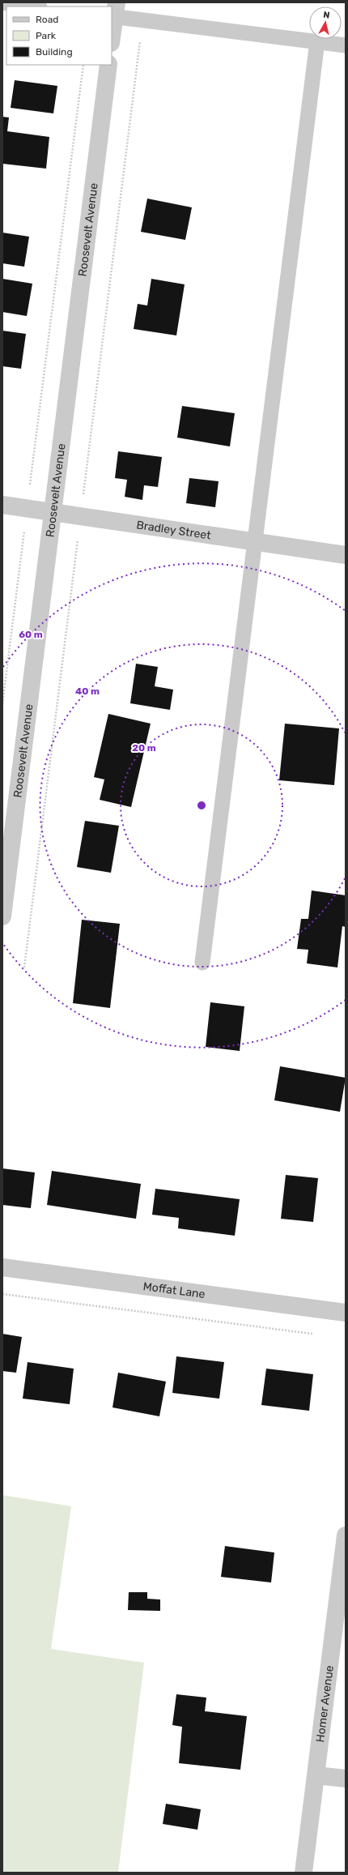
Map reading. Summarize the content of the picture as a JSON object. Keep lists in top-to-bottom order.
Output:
{
  "streets": {
    "street": [
      "Roosevelt Avenue",
      "Bradley Street",
      "Moffat Lane",
      "Homer Avenue"
    ]
  },
  "crossings": [
    ["Roosevelt Avenue", "Bradley Street"]
  ],
  "legend": ["Road", "Park", "Building"],
  "north": "top",
  "rings": ["60 m", "40 m", "20 m"]
}
